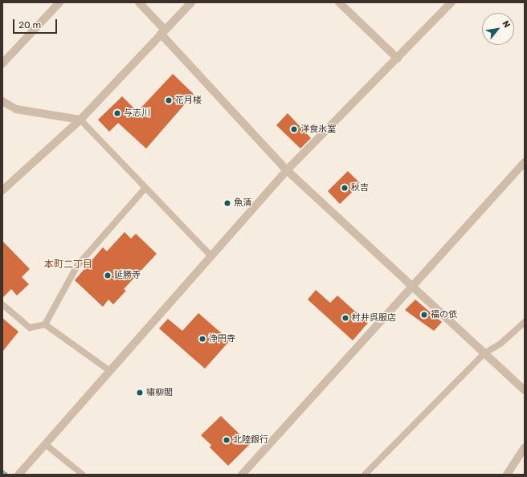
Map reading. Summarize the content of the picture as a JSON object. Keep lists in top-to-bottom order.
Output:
{
  "districts": ["本町二丁目"],
  "places": [
    "花月楼",
    "与志川",
    "洋食氷室",
    "秋吉",
    "魚清",
    "延勝寺",
    "福の依",
    "村井呉服店",
    "浄円寺",
    "嘯柳閣",
    "北陸銀行"
  ],
  "scale_bar": "20 m",
  "north": "top right"
}
